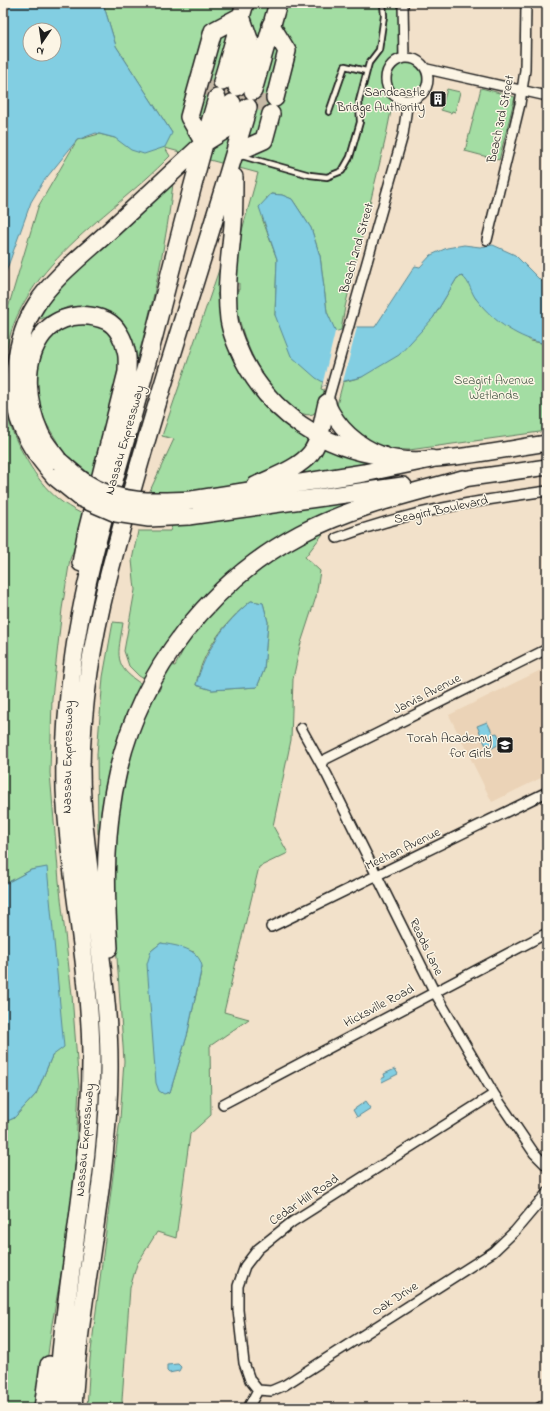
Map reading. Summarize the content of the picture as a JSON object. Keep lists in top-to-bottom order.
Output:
{
  "streets": {
    "highway": ["Nassau Expressway"],
    "main road": ["Seagirt Boulevard"],
    "street": [
      "Beach 3rd Street",
      "Beach 2nd Street",
      "Jarvis Avenue",
      "Meehan Avenue",
      "Reads Lane",
      "Hicksville Road",
      "Cedar Hill Road",
      "Oak Drive"
    ]
  },
  "crossings": [
    ["Jarvis Avenue", "Reads Lane"],
    ["Meehan Avenue", "Reads Lane"],
    ["Reads Lane", "Hicksville Road"],
    ["Reads Lane", "Cedar Hill Road"],
    ["Cedar Hill Road", "Oak Drive"]
  ],
  "parks": ["Seagirt Avenue Wetlands"],
  "places": {
    "building": ["Sandcastle Bridge Authority"],
    "school or university": ["Torah Academy for Girls"]
  },
  "north": "bottom"
}
